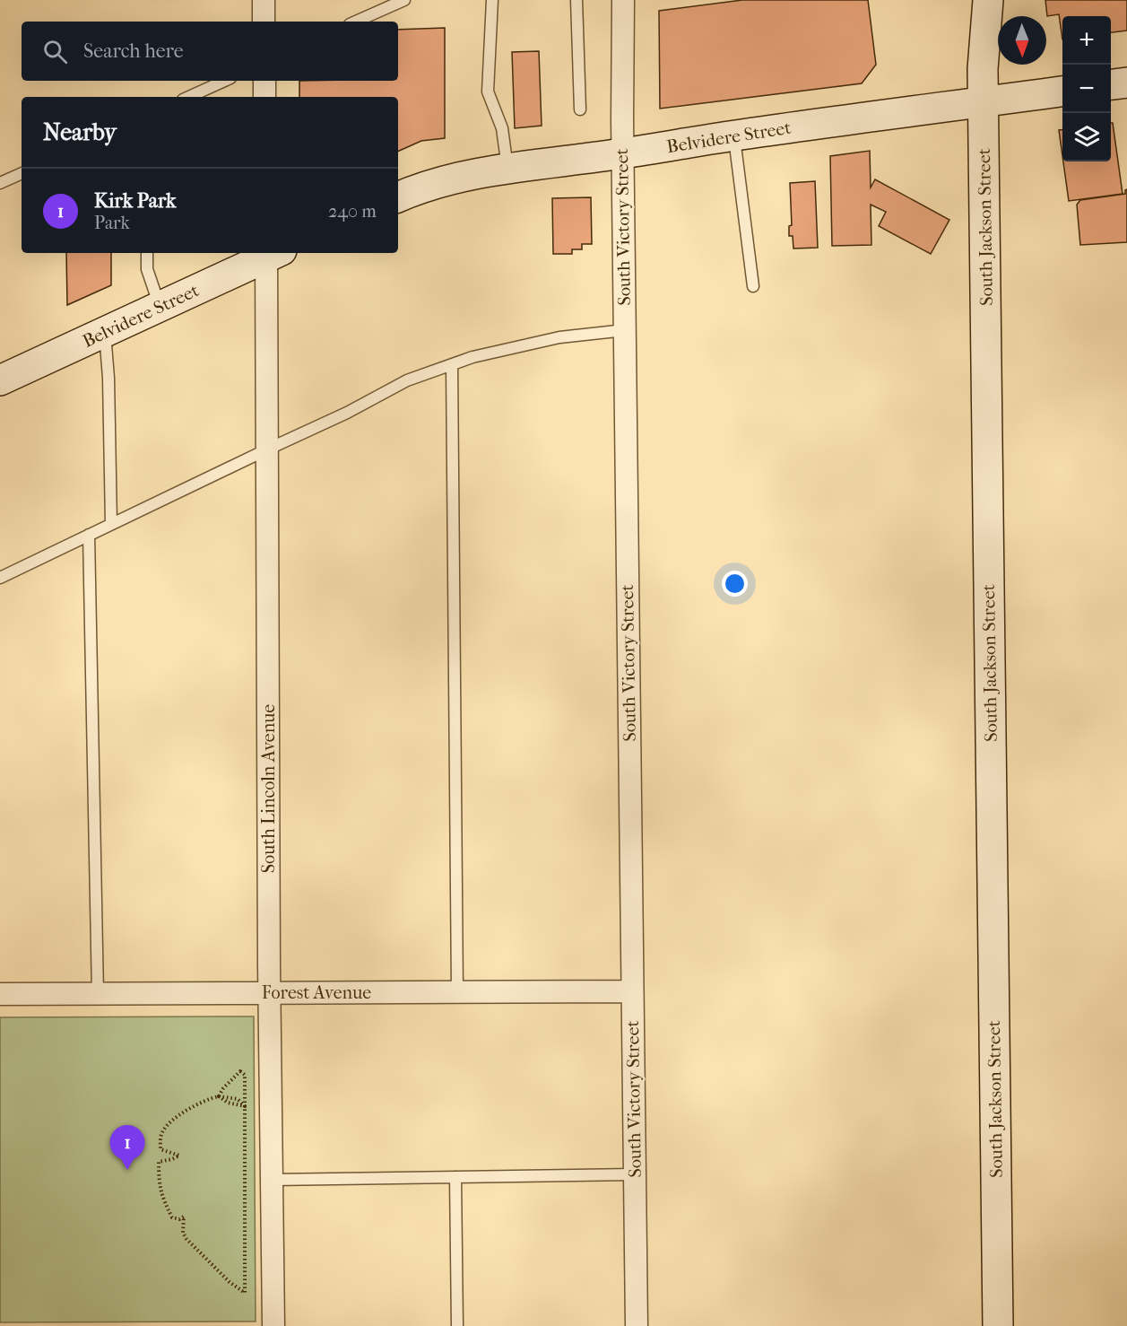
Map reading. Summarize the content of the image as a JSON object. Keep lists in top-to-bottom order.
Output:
{
  "streets": {
    "street": [
      "Belvidere Street",
      "South Victory Street",
      "South Jackson Street",
      "South Lincoln Avenue",
      "Forest Avenue"
    ]
  },
  "crossings": [
    ["Belvidere Street", "South Victory Street"],
    ["Belvidere Street", "South Jackson Street"],
    ["Belvidere Street", "South Lincoln Avenue"],
    ["South Victory Street", "Forest Avenue"],
    ["South Lincoln Avenue", "Forest Avenue"]
  ],
  "north": "bottom",
  "page": {
    "map_buttons": ["+", "−"],
    "search": "Search here",
    "heading": "Nearby",
    "list": [
      {
        "mark": "1",
        "name": "Kirk Park",
        "note": "Park",
        "value": "240 m"
      }
    ],
    "pins": "1"
  }
}
